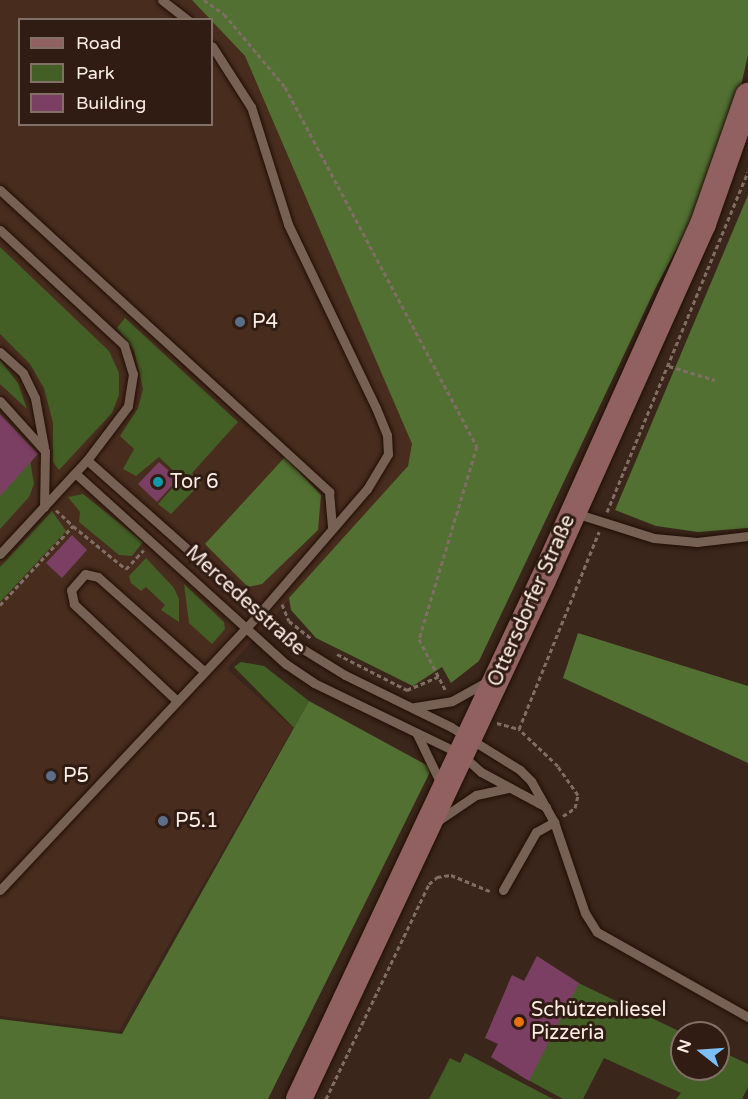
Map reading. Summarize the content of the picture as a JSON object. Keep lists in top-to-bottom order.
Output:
{
  "streets": {
    "street": ["Ottersdorfer Straße"],
    "lane": ["Mercedesstraße"]
  },
  "crossings": [
    ["Mercedesstraße", "Ottersdorfer Straße"]
  ],
  "places": [
    "P4",
    "Tor 6",
    "P5",
    "P5.1",
    "Schützenliesel Pizzeria"
  ],
  "legend": ["Road", "Park", "Building"],
  "north": "left"
}
